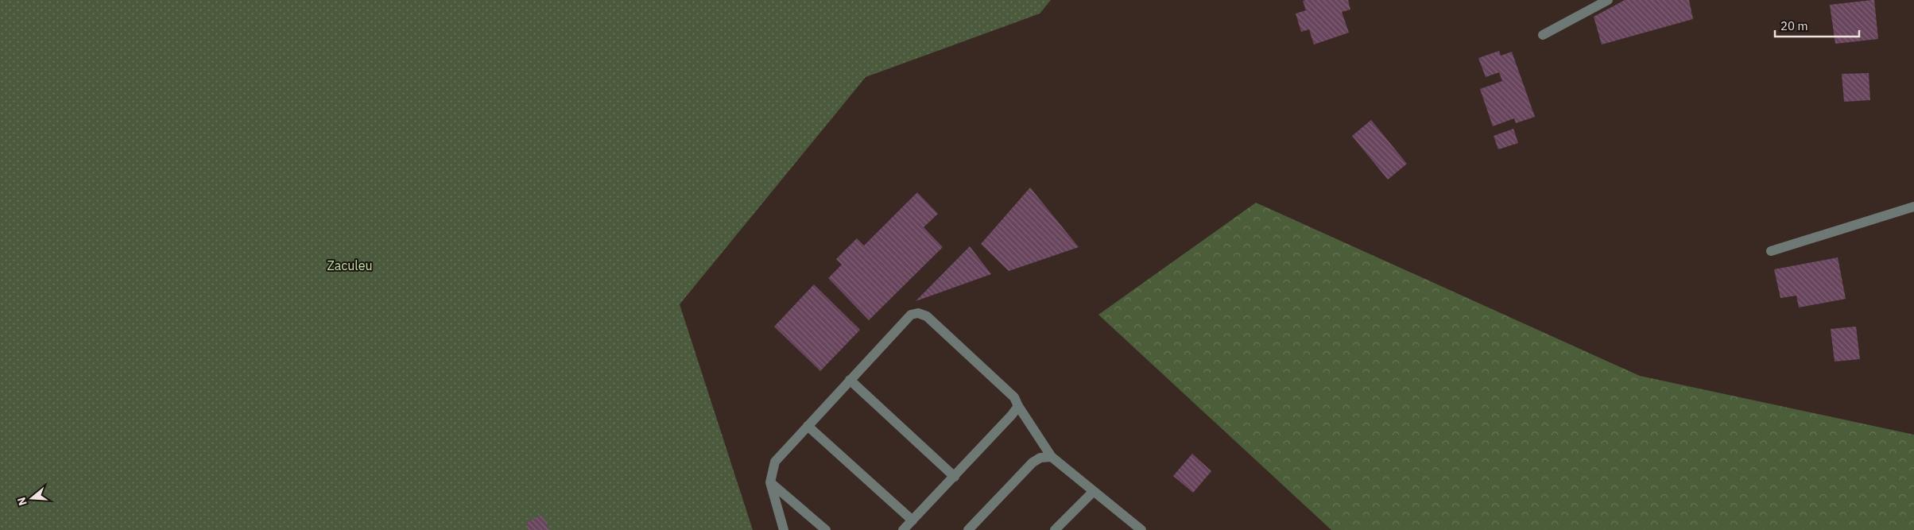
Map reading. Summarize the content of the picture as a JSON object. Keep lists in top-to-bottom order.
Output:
{
  "parks": ["Zaculeu"],
  "scale_bar": "20 m",
  "north": "left"
}
